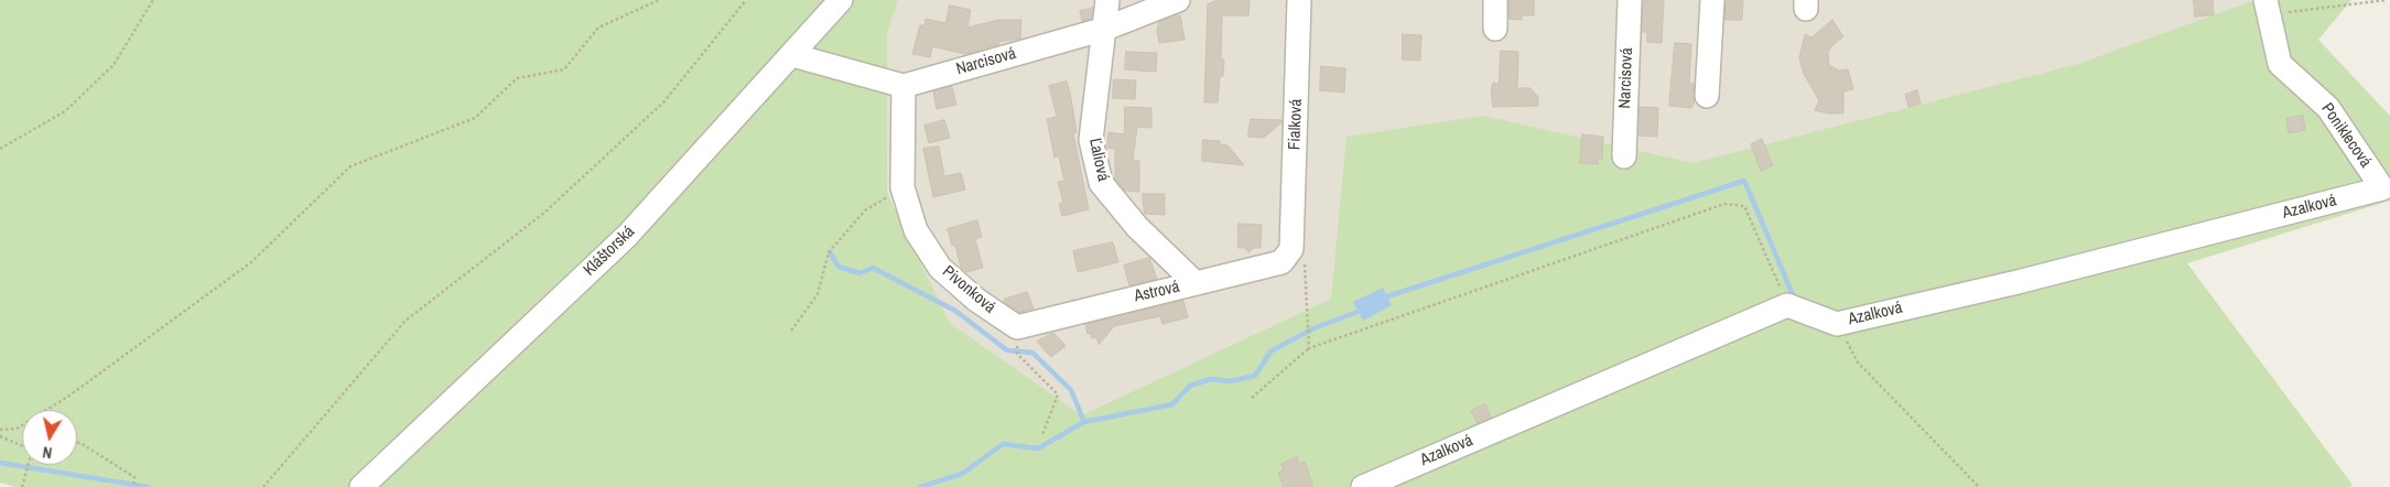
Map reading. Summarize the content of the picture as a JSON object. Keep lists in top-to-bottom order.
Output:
{
  "streets": {
    "street": [
      "Narcisová",
      "Fialková",
      "Poniklecová",
      "Ľaliová",
      "Azalková",
      "Kláštorská",
      "Pivonková",
      "Astrová"
    ]
  },
  "crossings": [
    ["Narcisová", "Ľaliová"],
    ["Narcisová", "Pivonková"],
    ["Fialková", "Astrová"],
    ["Poniklecová", "Azalková"],
    ["Ľaliová", "Astrová"],
    ["Pivonková", "Astrová"]
  ],
  "north": "bottom"
}
